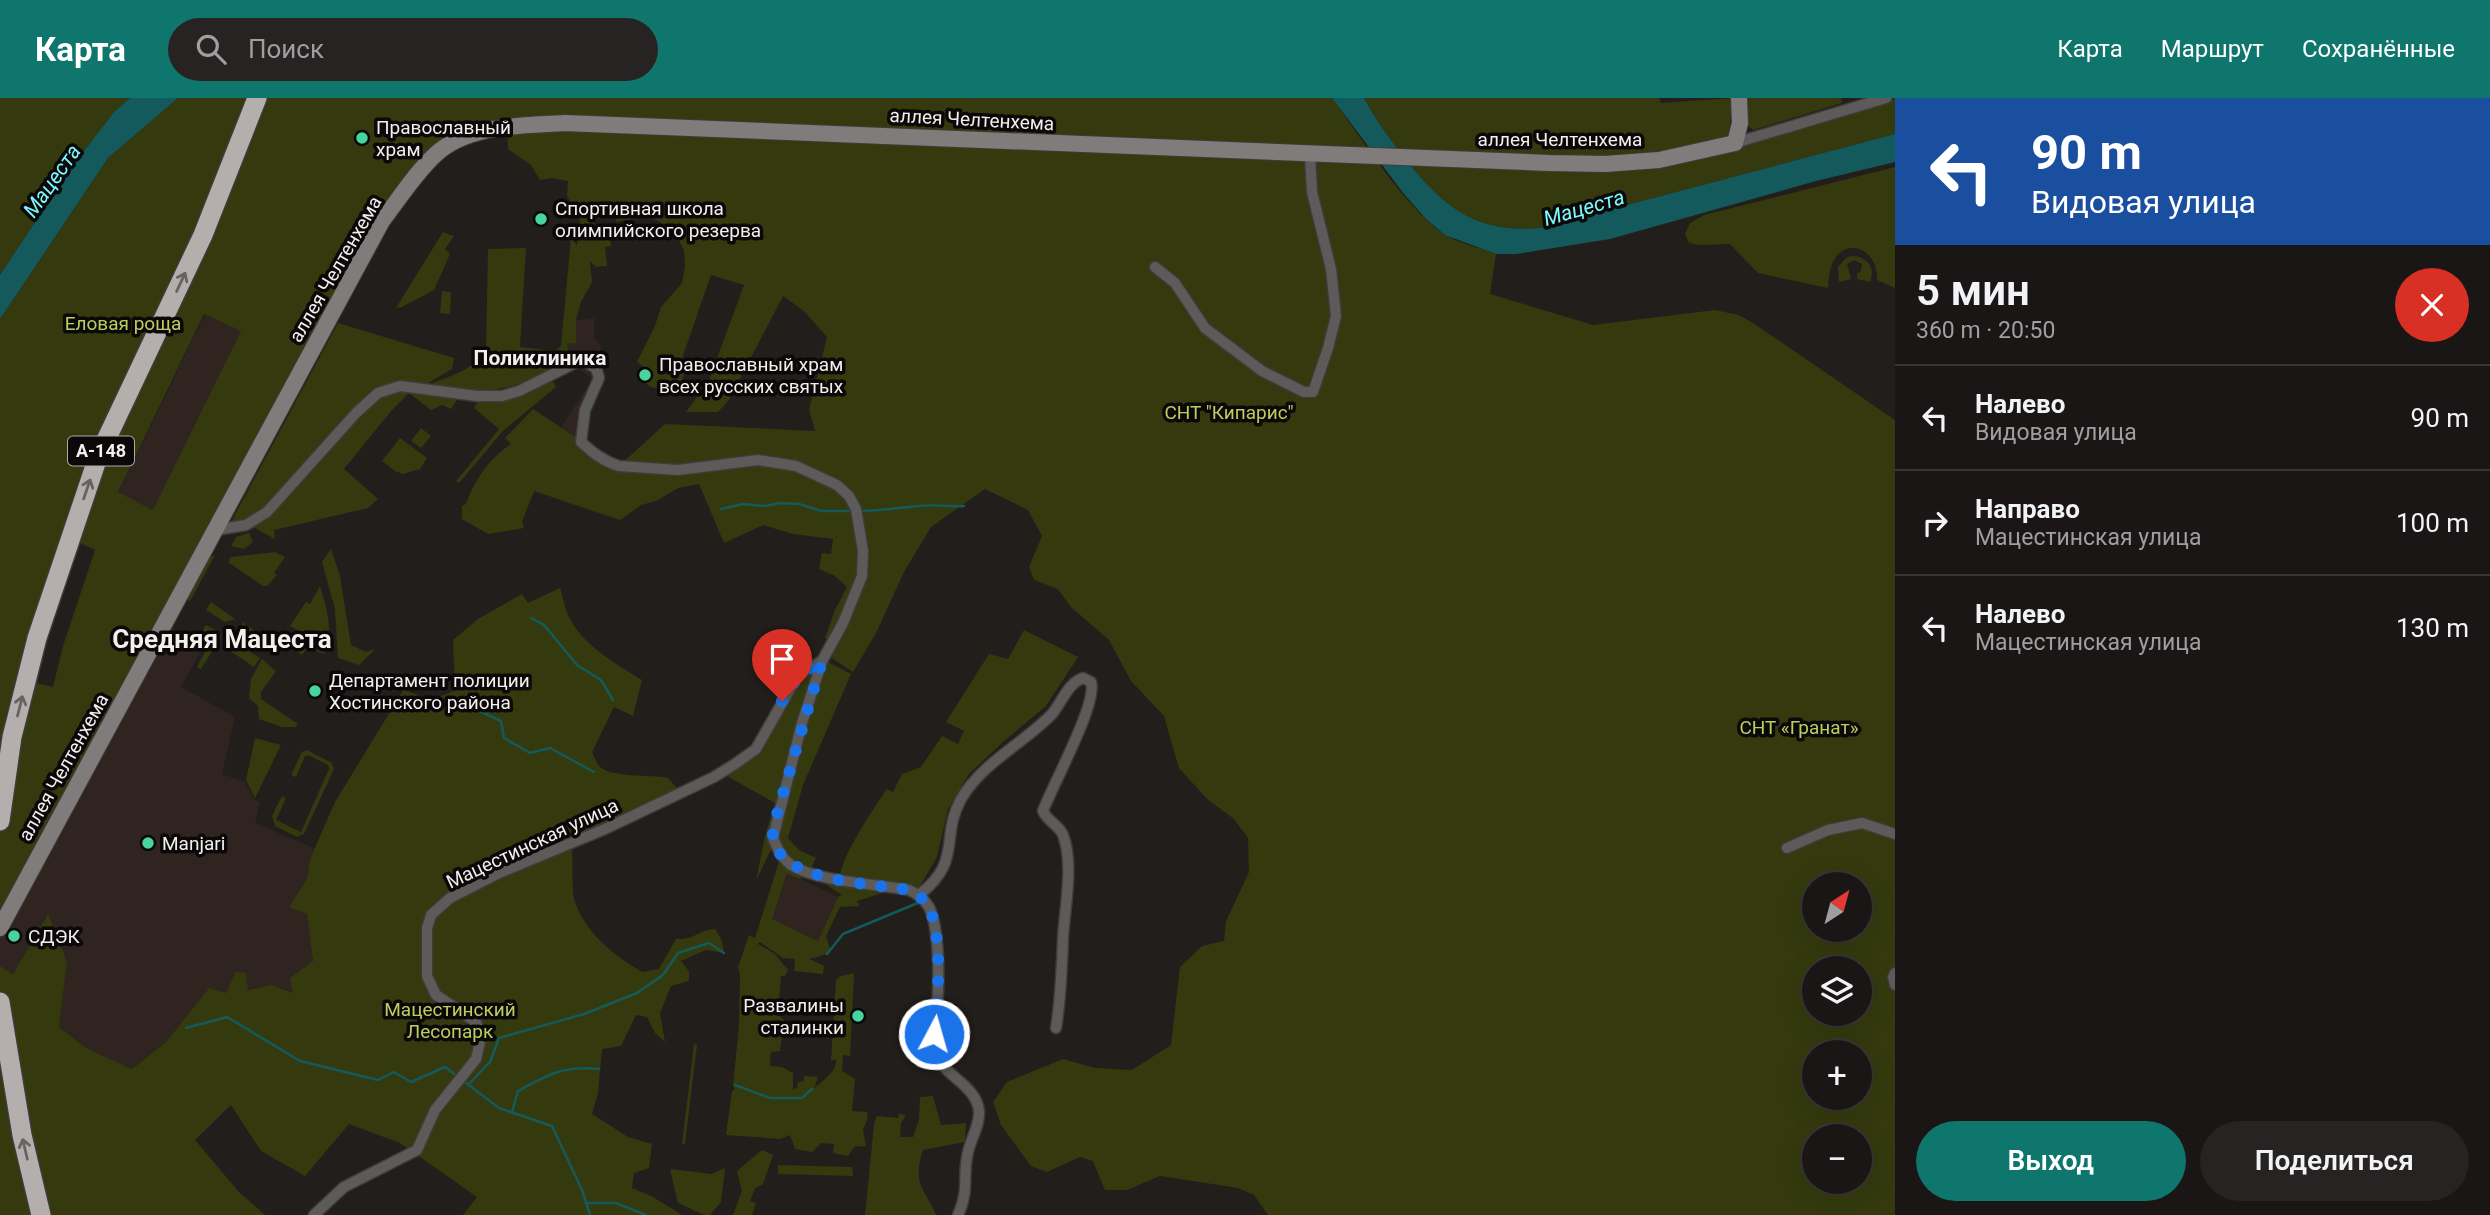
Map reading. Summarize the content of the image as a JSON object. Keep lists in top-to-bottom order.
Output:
{
  "streets": {
    "highway": ["А-148"],
    "main road": ["аллея Челтенхема"],
    "street": ["Мацестинская улица"]
  },
  "crossings": [
    ["аллея Челтенхема", "Мацестинская улица"]
  ],
  "districts": ["Поликлиника", "Средняя Мацеста"],
  "water": ["Мацеста"],
  "parks": [
    "Еловая роща",
    "СНТ \"Кипарис\"",
    "СНТ «Гранат»",
    "Мацестинский Лесопарк"
  ],
  "places": [
    "Православный храм",
    "Спортивная школа олимпийского резерва",
    "Православный храм всех русских святых",
    "Департамент полиции Хостинского района",
    "Manjari",
    "СДЭК",
    "Развалины сталинки"
  ],
  "north": "top right",
  "page": {
    "header": "Карта",
    "search": "Поиск",
    "nav": ["Карта", "Маршрут", "Сохранённые"],
    "turn": ["90 m", "Видовая улица"],
    "heading": ["5 мин", "360 m · 20:50"],
    "list": [
      {
        "name": "Налево",
        "note": "Видовая улица",
        "value": "90 m"
      },
      {
        "name": "Направо",
        "note": "Мацестинская улица",
        "value": "100 m"
      },
      {
        "name": "Налево",
        "note": "Мацестинская улица",
        "value": "130 m"
      }
    ],
    "map_buttons": ["+", "−"],
    "buttons": ["Выход", "Поделиться"]
  }
}
